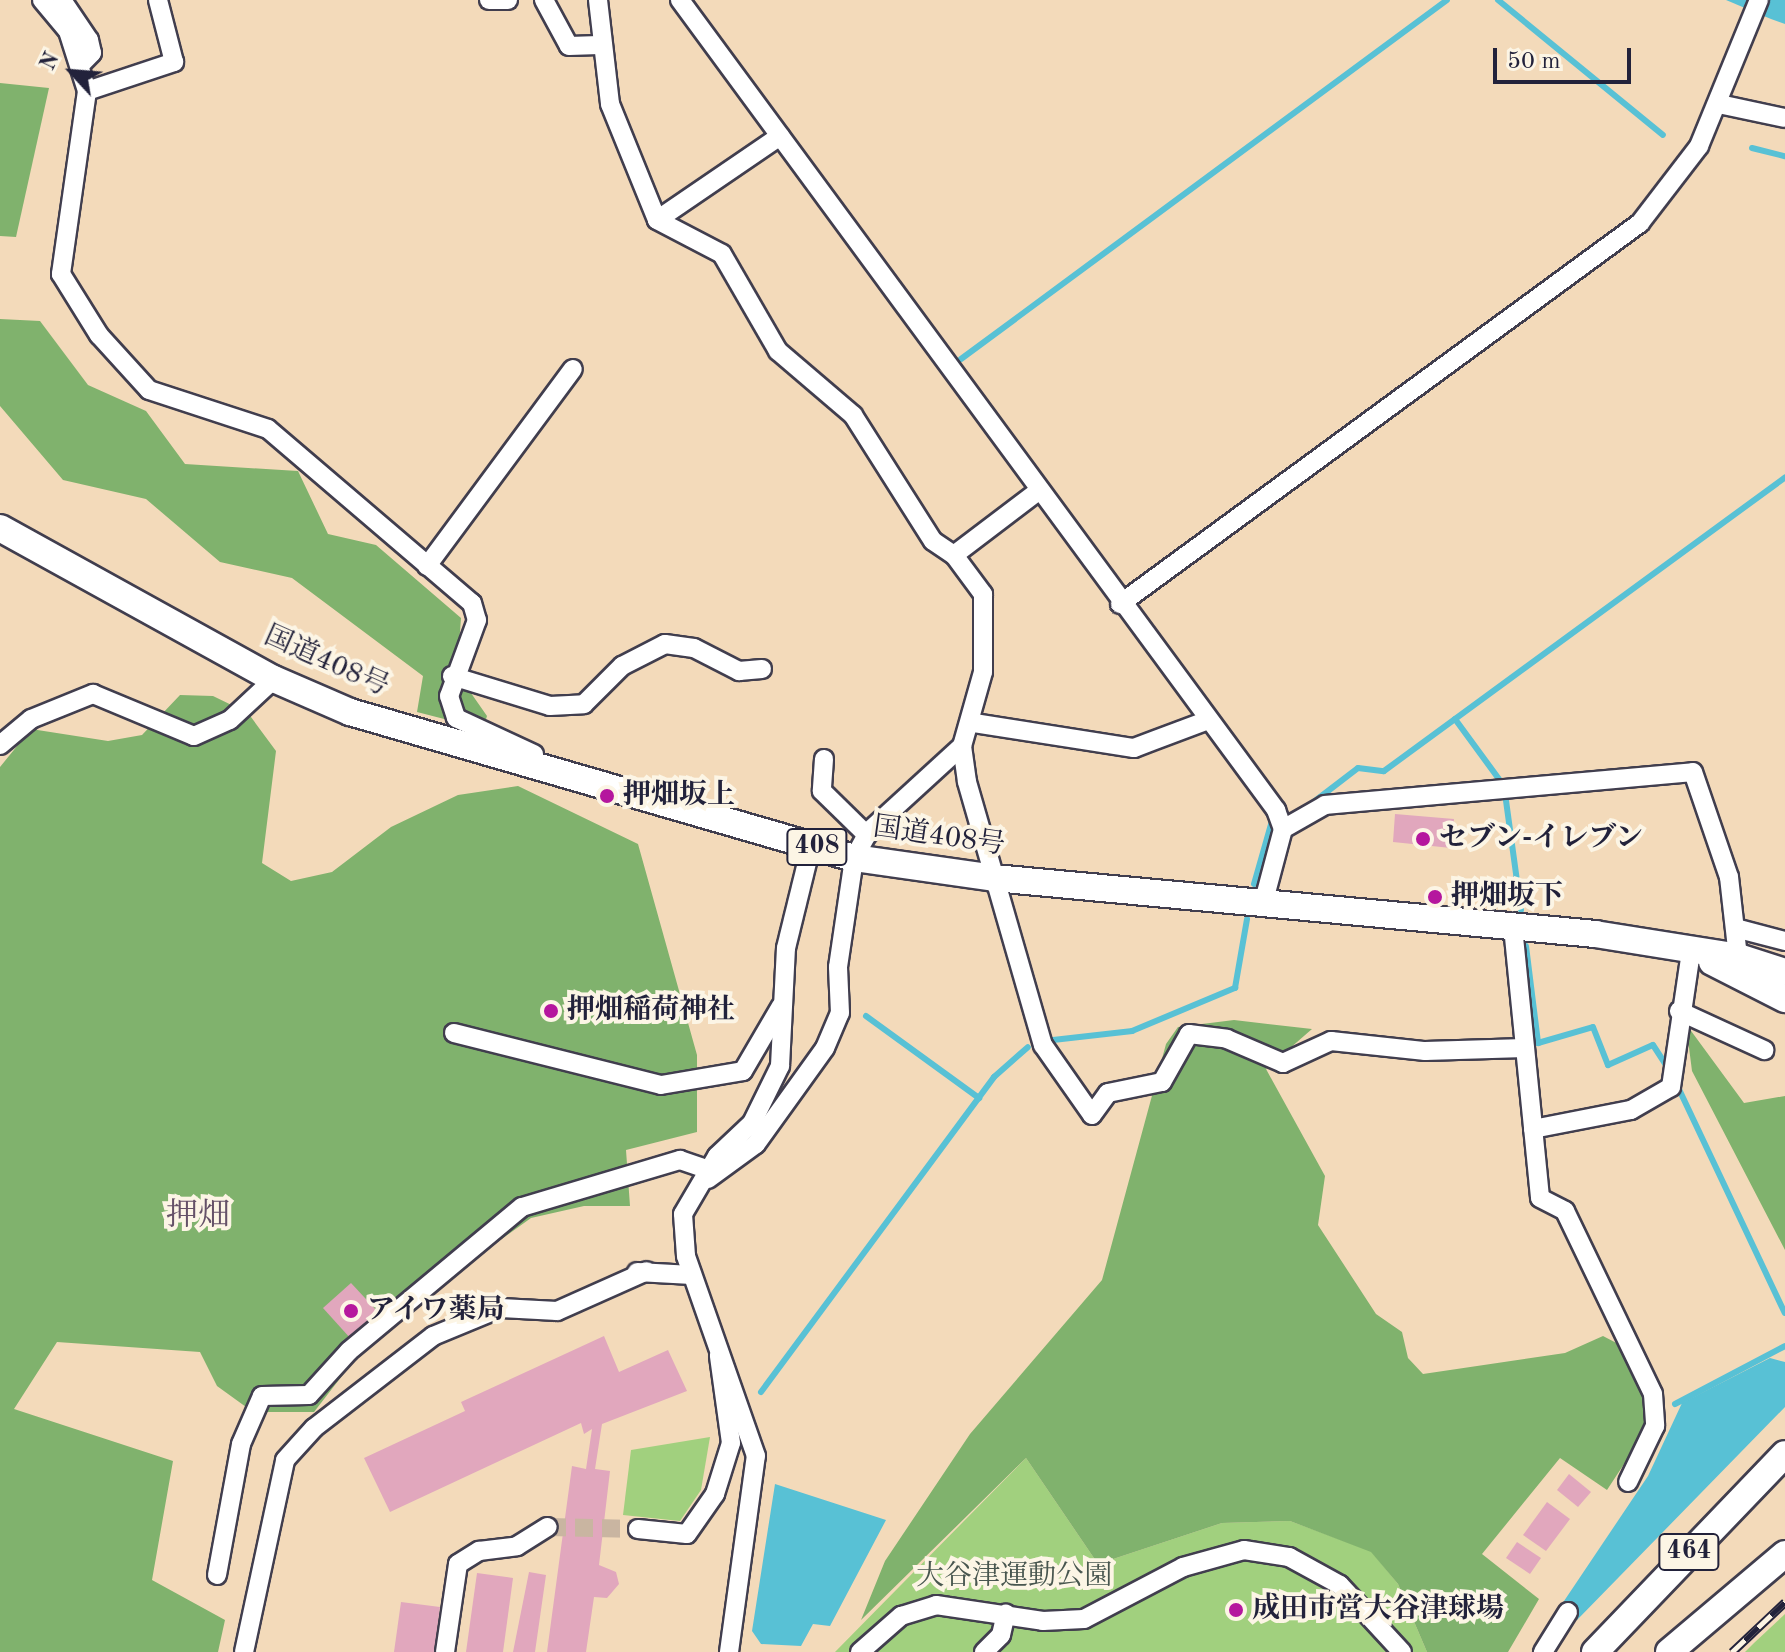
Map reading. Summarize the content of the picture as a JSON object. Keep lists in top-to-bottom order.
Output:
{
  "streets": {
    "highway": ["国道408号", "408", "464"]
  },
  "districts": ["押畑"],
  "parks": ["大谷津運動公園"],
  "places": [
    "押畑坂上",
    "セブン-イレブン",
    "押畑坂下",
    "押畑稲荷神社",
    "アイワ薬局",
    "成田市営大谷津球場"
  ],
  "scale_bar": "50 m",
  "north": "top left"
}
